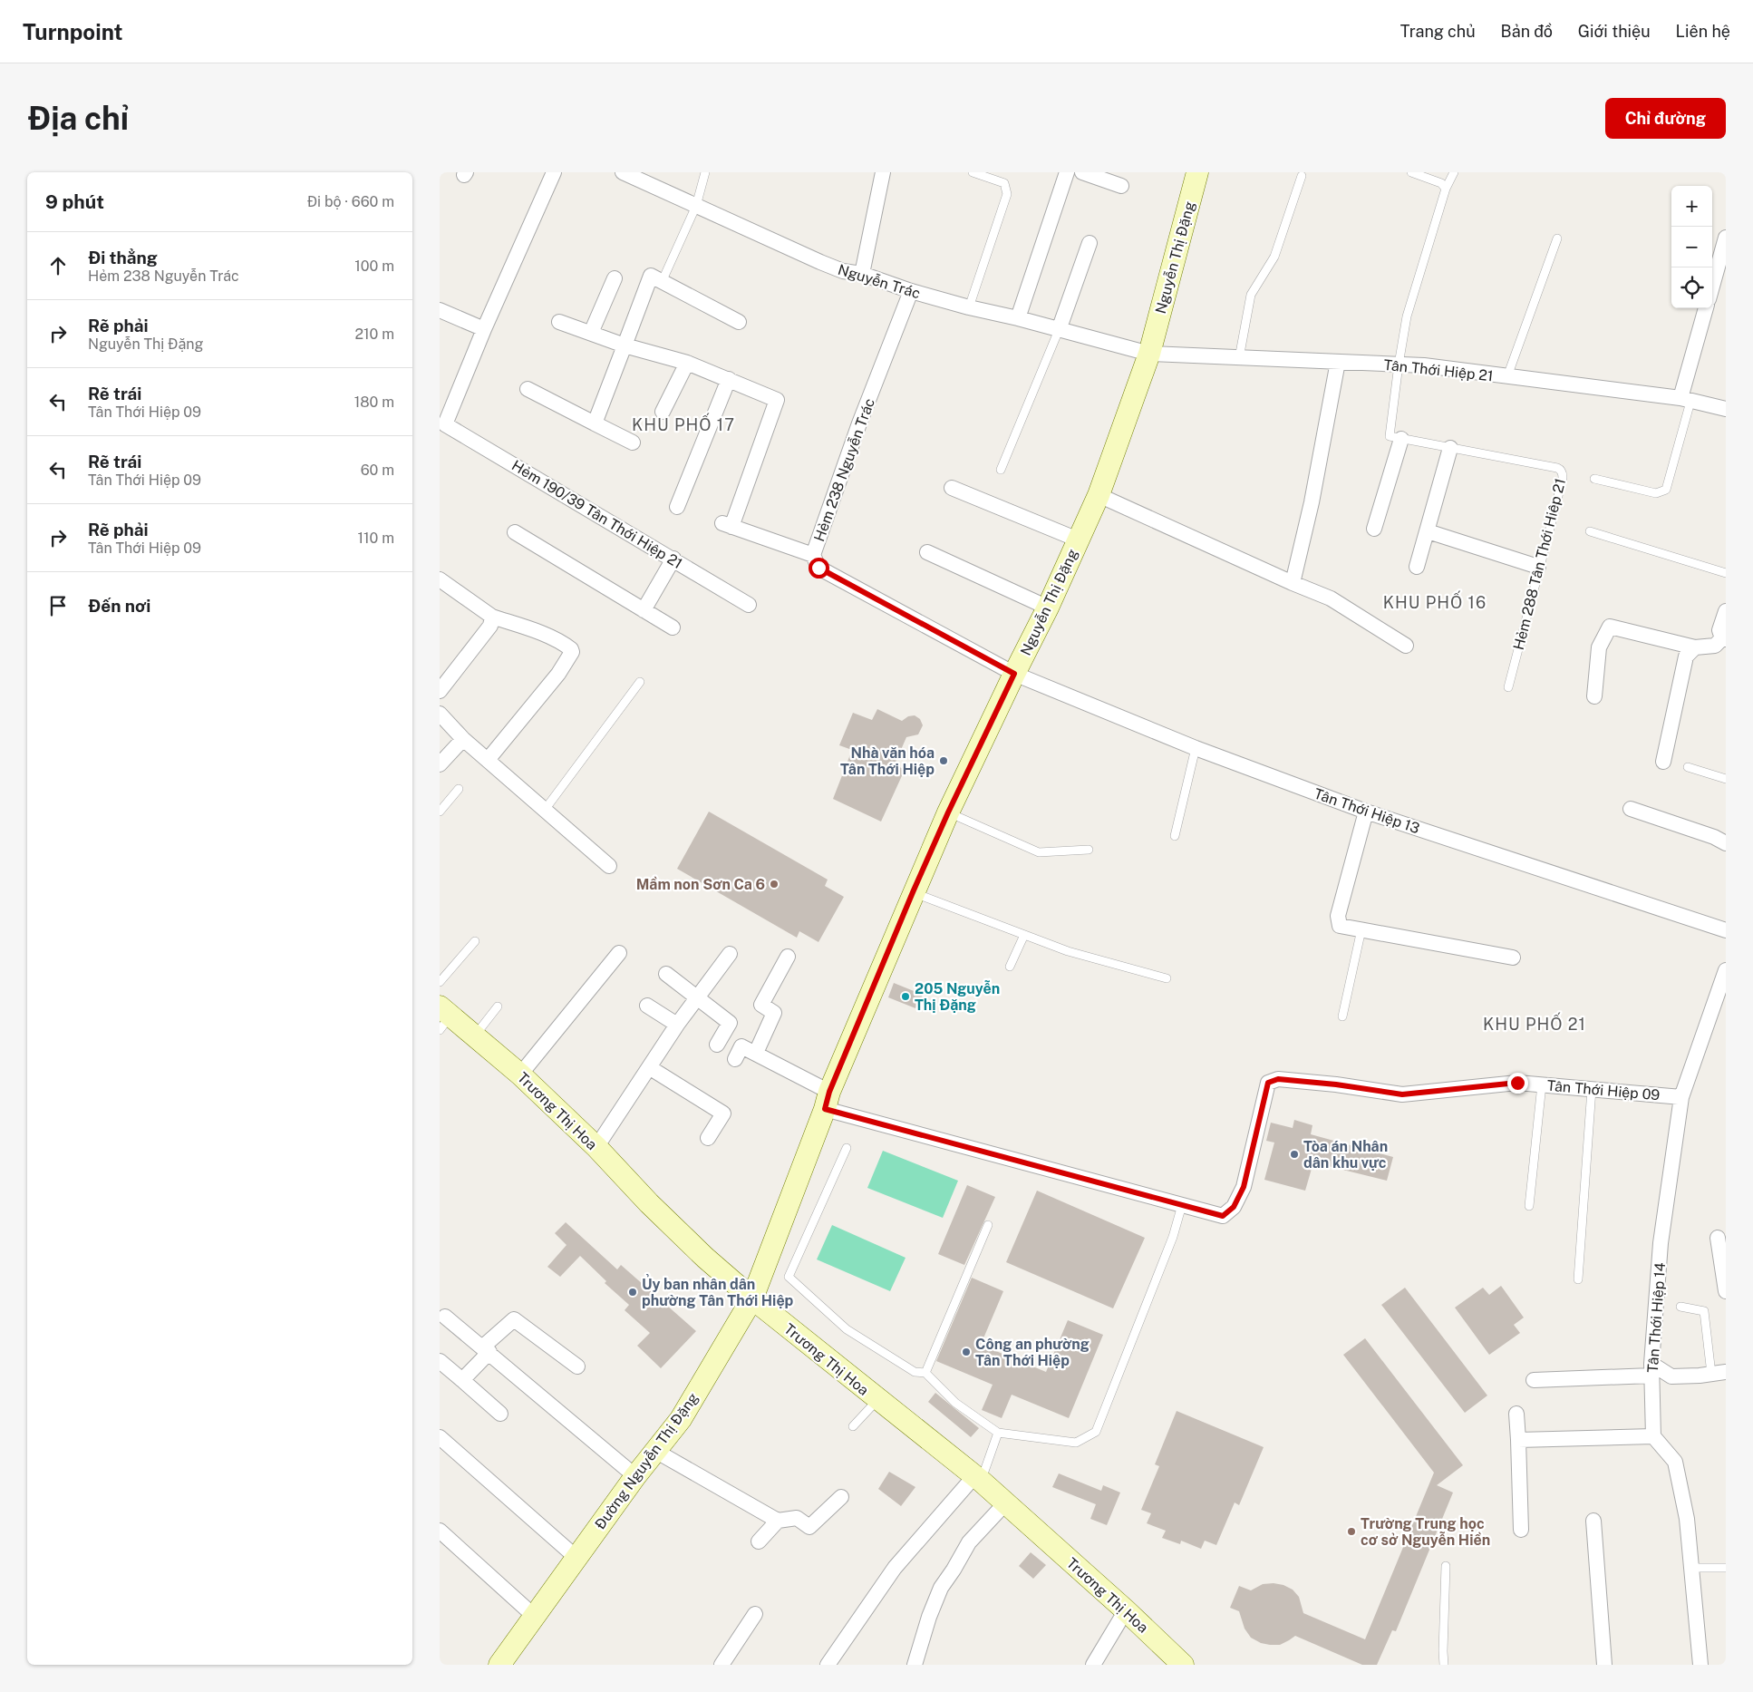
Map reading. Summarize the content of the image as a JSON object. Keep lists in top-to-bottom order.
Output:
{
  "streets": {
    "street": [
      "Nguyễn Thị Đặng",
      "Nguyễn Trác",
      "Tân Thới Hiệp 21",
      "Hẻm 238 Nguyễn Trác",
      "Hẻm 190/39 Tân Thới Hiệp 21",
      "Tân Thới Hiệp 13",
      "Tân Thới Hiệp 09",
      "Trương Thị Hoa",
      "Tân Thới Hiệp 14",
      "Đường Nguyễn Thị Đặng"
    ],
    "lane": ["Hẻm 288 Tân Thới Hiêp 21"]
  },
  "crossings": [
    ["Nguyễn Thị Đặng", "Nguyễn Trác"],
    ["Nguyễn Thị Đặng", "Tân Thới Hiệp 21"],
    ["Nguyễn Thị Đặng", "Hẻm 238 Nguyễn Trác"],
    ["Nguyễn Thị Đặng", "Tân Thới Hiệp 13"],
    ["Nguyễn Thị Đặng", "Tân Thới Hiệp 09"],
    ["Nguyễn Thị Đặng", "Đường Nguyễn Thị Đặng"],
    ["Nguyễn Trác", "Tân Thới Hiệp 21"],
    ["Nguyễn Trác", "Hẻm 238 Nguyễn Trác"],
    ["Hẻm 238 Nguyễn Trác", "Tân Thới Hiệp 13"],
    ["Tân Thới Hiệp 09", "Tân Thới Hiệp 14"],
    ["Tân Thới Hiệp 09", "Đường Nguyễn Thị Đặng"],
    ["Trương Thị Hoa", "Đường Nguyễn Thị Đặng"]
  ],
  "districts": ["KHU PHỐ 17", "KHU PHỐ 16", "KHU PHỐ 21"],
  "places": [
    "Nhà văn hóa Tân Thới Hiệp",
    "Mầm non Sơn Ca 6",
    "205 Nguyễn Thị Đặng",
    "Tòa án Nhân dân khu vực",
    "Ủy ban nhân dân phường Tân Thới Hiệp",
    "Công an phường Tân Thới Hiệp",
    "Trường Trung học cơ sở Nguyễn Hiền"
  ],
  "page": {
    "header": "Turnpoint",
    "nav": [
      "Trang chủ",
      "Bản đồ",
      "Giới thiệu",
      "Liên hệ"
    ],
    "buttons": "Chỉ đường",
    "title": "Địa chỉ",
    "heading": ["9 phút", "Đi bộ · 660 m"],
    "map_buttons": ["+", "−"],
    "list": [
      ["Đi thẳng", "Hẻm 238 Nguyễn Trác", "100 m"],
      ["Rẽ phải", "Nguyễn Thị Đặng", "210 m"],
      ["Rẽ trái", "Tân Thới Hiệp 09", "180 m"],
      ["Rẽ trái", "Tân Thới Hiệp 09", "60 m"],
      ["Rẽ phải", "Tân Thới Hiệp 09", "110 m"],
      "Đến nơi"
    ]
  }
}
